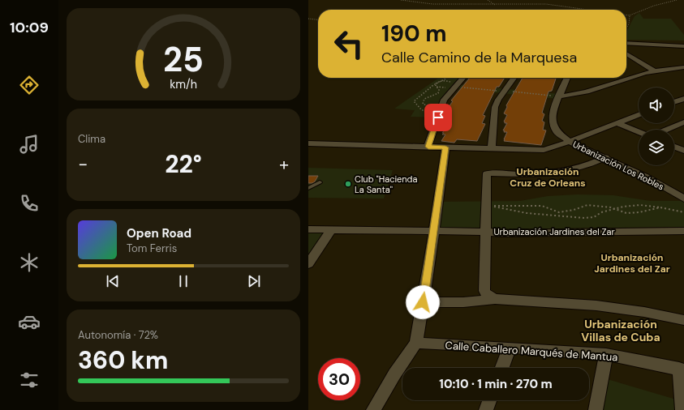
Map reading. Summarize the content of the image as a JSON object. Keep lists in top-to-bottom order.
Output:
{
  "streets": {
    "street": ["Urbanización Los Robles", "Urbanización Jardines del Zar", "Calle Caballero Marqués de Mantua"]
  },
  "districts": ["Urbanización Cruz de Orleans", "Urbanización Jardines del Zar", "Urbanización Villas de Cuba"],
  "places": ["Club \"Hacienda La Santa\""],
  "page": {
    "tabs": "10:09",
    "turn": ["190 m", "Calle Camino de la Marquesa"],
    "tile": [
      "Clima",
      ["Autonomía · 72%", "360 km"]
    ],
    "heat": ["−", "22°", "+"],
    "song": ["Open Road", "Tom Ferris"],
    "limit": "30",
    "trip": "10:10 · 1 min · 270 m",
    "gauge": ["25", "km/h"]
  }
}
